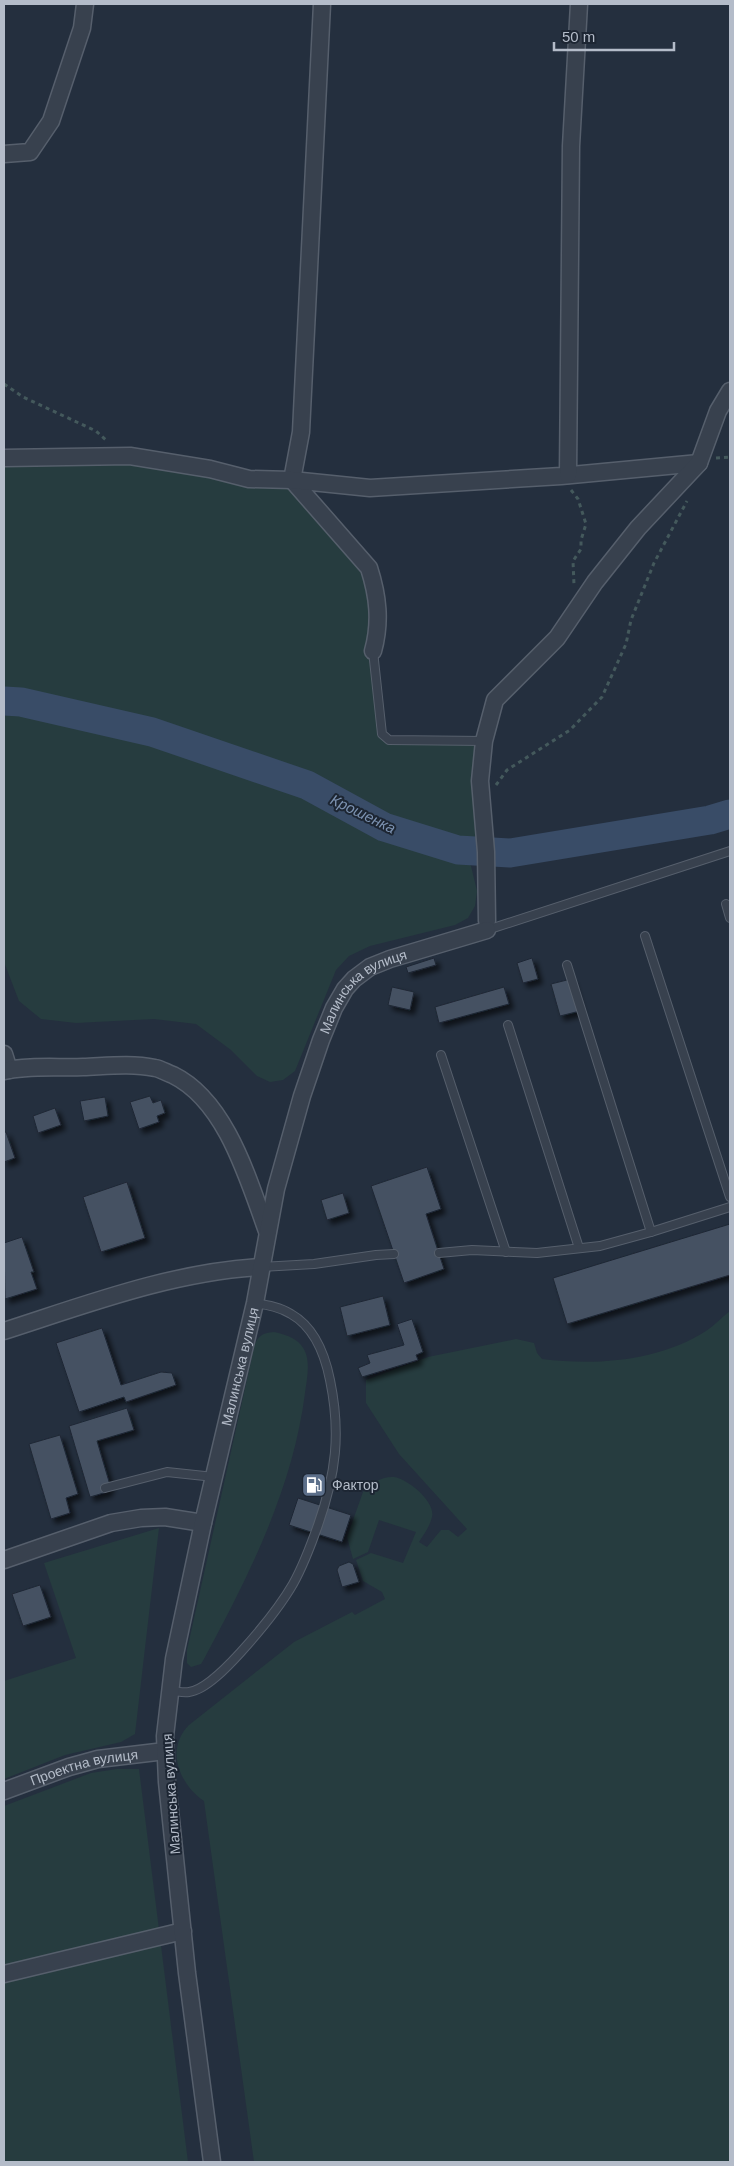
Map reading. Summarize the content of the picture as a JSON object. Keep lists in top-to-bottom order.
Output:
{
  "streets": {
    "street": ["Малинська вулиця", "Проектна вулиця"]
  },
  "crossings": [
    ["Малинська вулиця", "Проектна вулиця"]
  ],
  "water": ["Крошенка"],
  "places": {
    "fuel station": ["Фактор"]
  },
  "scale_bar": "50 m"
}
